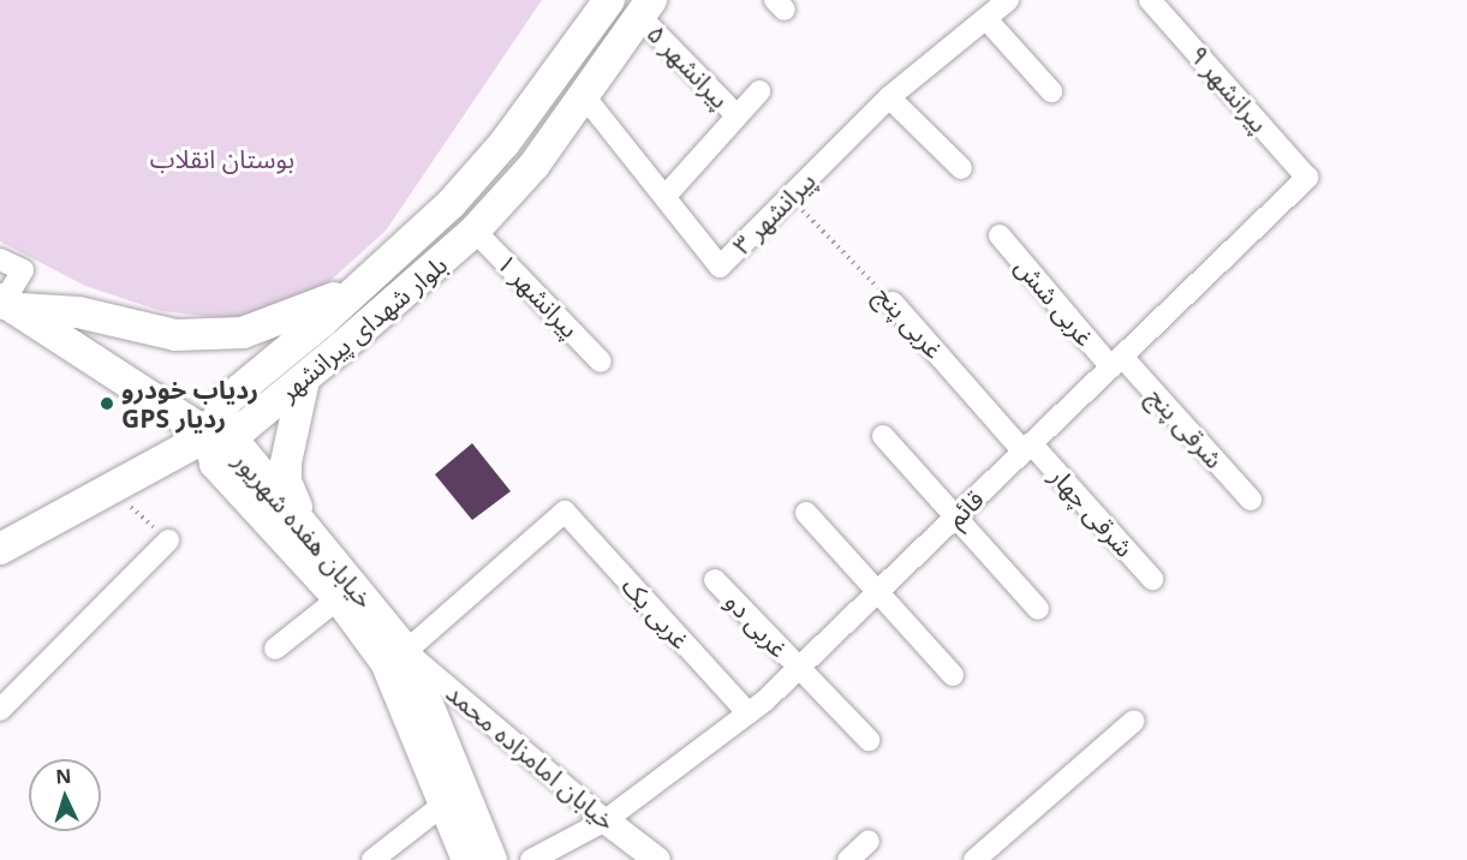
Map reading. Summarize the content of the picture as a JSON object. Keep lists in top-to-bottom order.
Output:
{
  "streets": {
    "main road": ["بلوار شهدای پیرانشهر", "خیابان هفده شهریور"],
    "street": [
      "پیرانشهر ۵",
      "پیرانشهر ۹",
      "پیرانشهر ۳",
      "پیرانشهر ۱",
      "غربی شش",
      "غربی پنج",
      "شرقی پنج",
      "قائم",
      "شرقی چهار",
      "غربی یک",
      "غربی دو",
      "خیابان امامزاده محمد"
    ]
  },
  "crossings": [
    ["پیرانشهر ۵", "بلوار شهدای پیرانشهر"],
    ["پیرانشهر ۹", "قائم"],
    ["پیرانشهر ۳", "غربی پنج"],
    ["پیرانشهر ۳", "بلوار شهدای پیرانشهر"],
    ["پیرانشهر ۱", "بلوار شهدای پیرانشهر"],
    ["غربی شش", "شرقی پنج"],
    ["غربی شش", "قائم"],
    ["غربی پنج", "قائم"],
    ["غربی پنج", "شرقی چهار"],
    ["بلوار شهدای پیرانشهر", "خیابان هفده شهریور"],
    ["شرقی پنج", "قائم"],
    ["قائم", "شرقی چهار"],
    ["قائم", "غربی یک"],
    ["قائم", "غربی دو"],
    ["قائم", "خیابان امامزاده محمد"],
    ["خیابان هفده شهریور", "غربی یک"],
    ["خیابان هفده شهریور", "خیابان امامزاده محمد"],
    ["غربی یک", "خیابان امامزاده محمد"]
  ],
  "parks": ["بوستان انقلاب"],
  "places": ["ردیاب خودرو GPS ردیار"],
  "north": "top"
}
